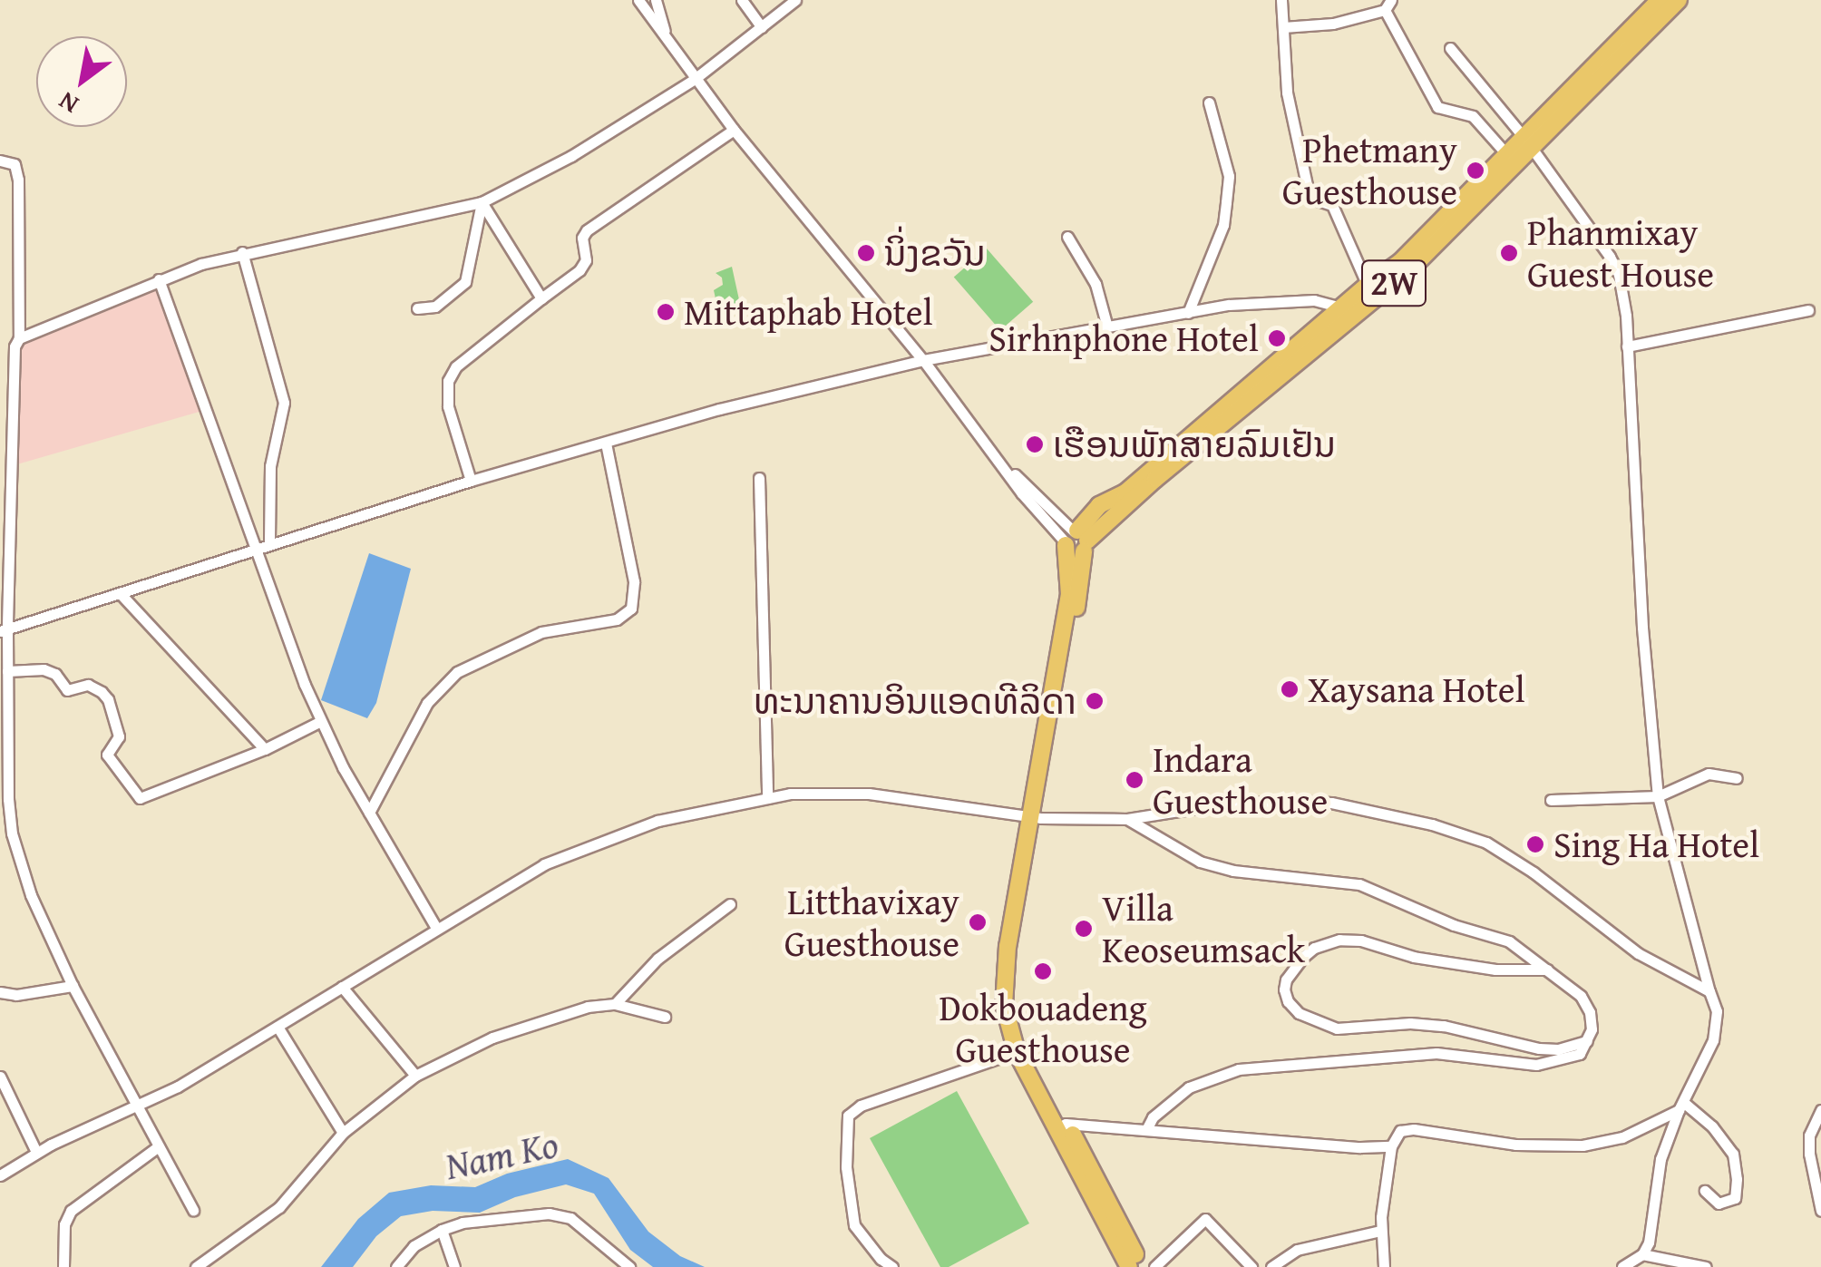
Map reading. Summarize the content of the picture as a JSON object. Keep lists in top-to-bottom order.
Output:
{
  "streets": {
    "highway": ["2W"]
  },
  "water": ["Nam Ko"],
  "places": [
    "Phetmany Guesthouse",
    "ນິ່ງຂວັນ",
    "Phanmixay Guest House",
    "Mittaphab Hotel",
    "Sirhnphone Hotel",
    "ເຮືອນພັກສາຍລົມເຢັນ",
    "Xaysana Hotel",
    "ທະນາຄານອິນແອດທີລິດາ",
    "Indara Guesthouse",
    "Sing Ha Hotel",
    "Litthavixay Guesthouse",
    "Villa Keoseumsack",
    "Dokbouadeng Guesthouse"
  ],
  "north": "bottom left"
}
